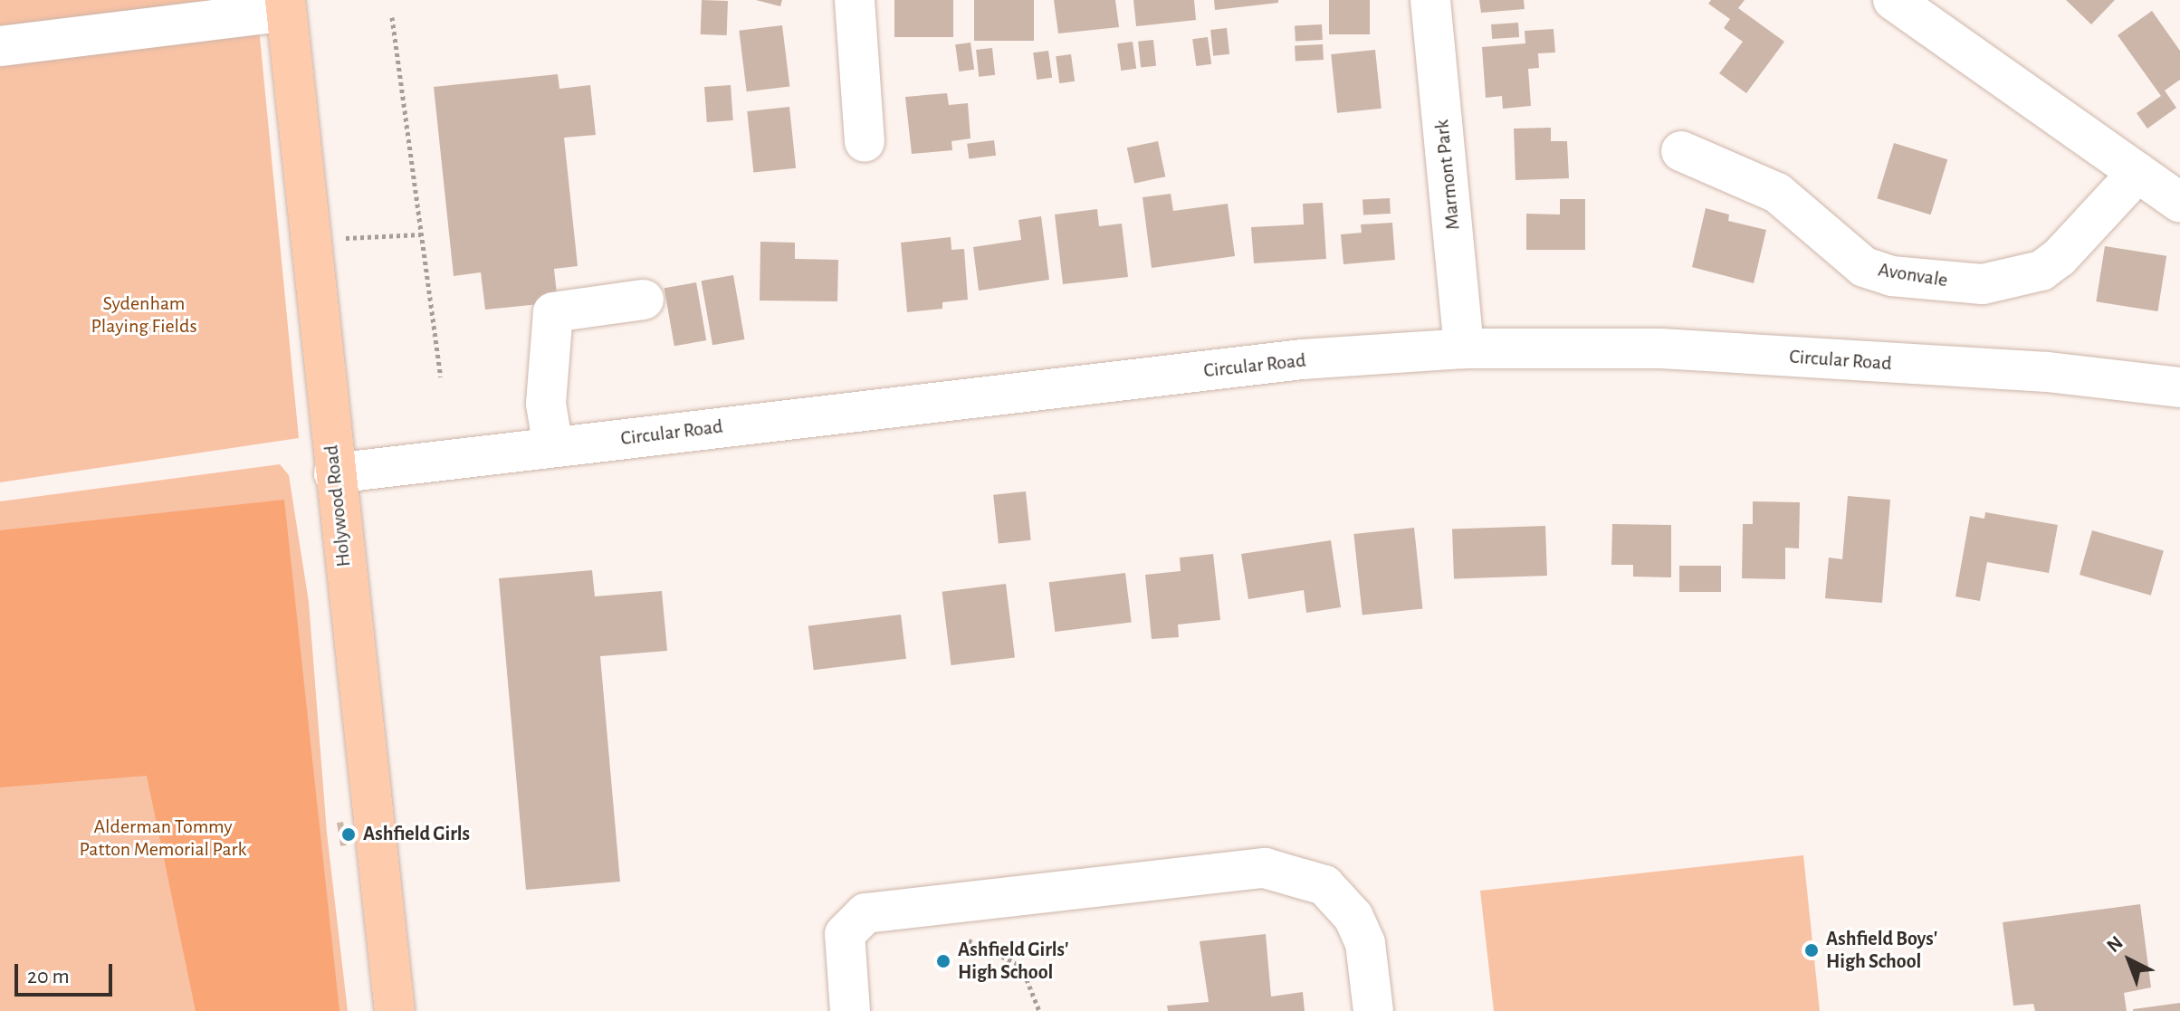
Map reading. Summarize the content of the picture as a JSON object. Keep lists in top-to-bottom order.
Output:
{
  "streets": {
    "main road": ["Holywood Road"],
    "street": ["Marmont Park", "Avonvale", "Circular Road"]
  },
  "crossings": [
    ["Marmont Park", "Circular Road"],
    ["Circular Road", "Holywood Road"]
  ],
  "parks": ["Sydenham Playing Fields", "Alderman Tommy Patton Memorial Park"],
  "places": ["Ashfield Girls", "Ashfield Boys' High School", "Ashfield Girls' High School"],
  "scale_bar": "20 m",
  "north": "top left"
}
